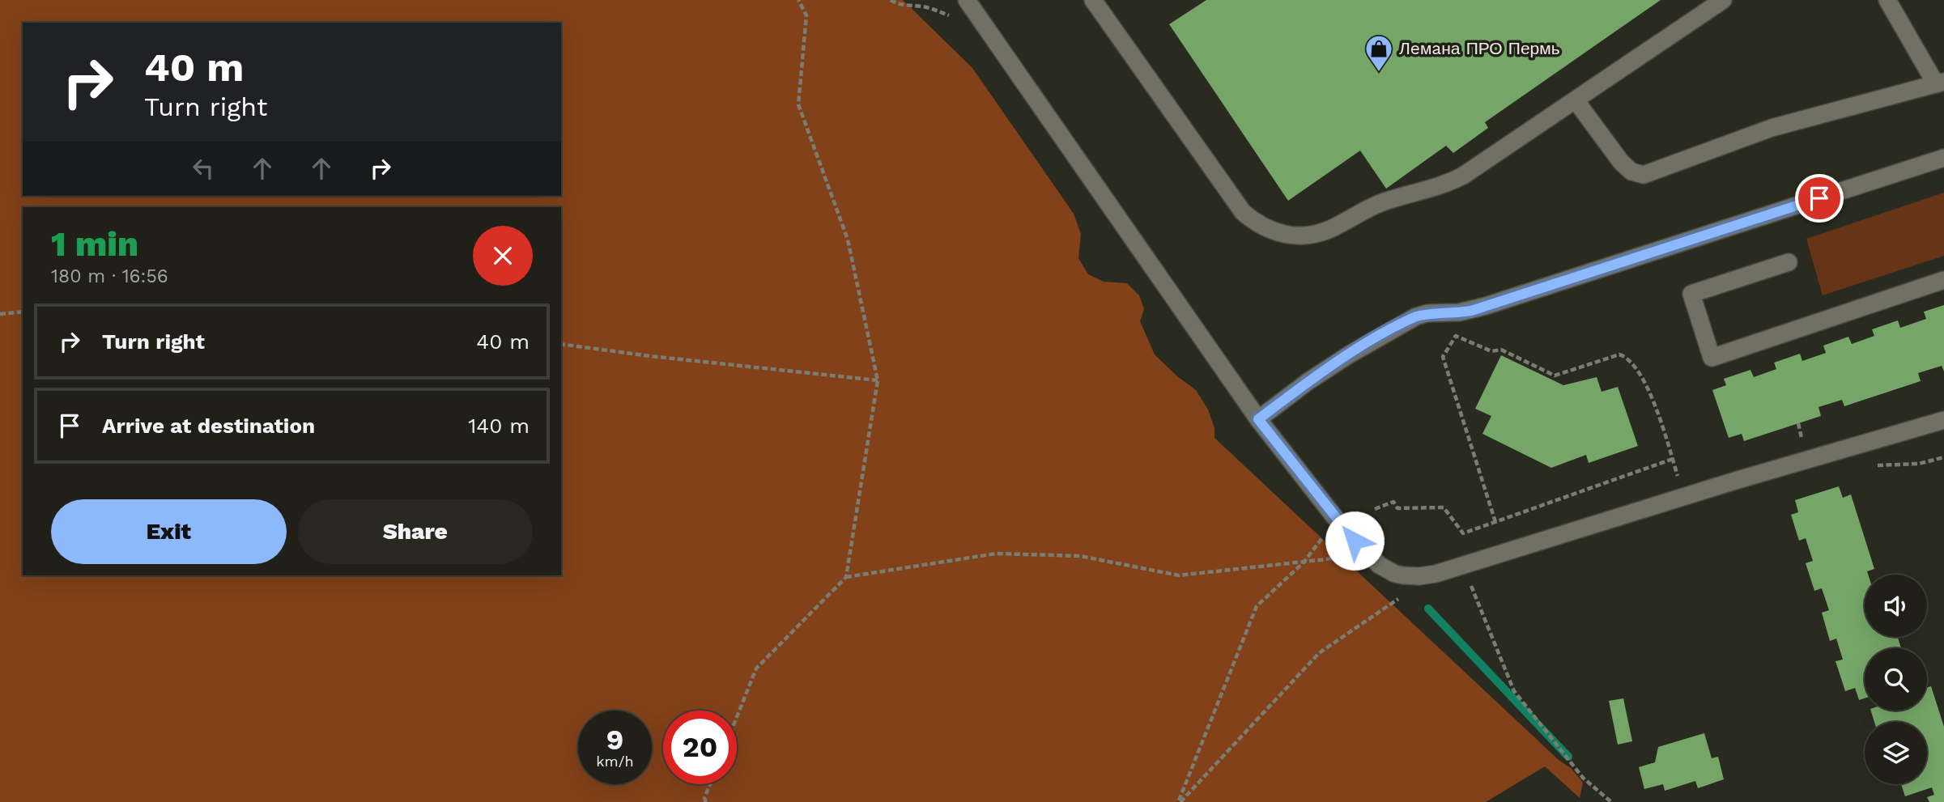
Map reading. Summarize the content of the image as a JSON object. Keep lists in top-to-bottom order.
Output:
{
  "places": {
    "shop": ["Лeмaна ПРО Пермь"]
  },
  "page": {
    "turn": ["40 m", "Turn right"],
    "heading": ["1 min", "180 m · 16:56"],
    "list": [
      {
        "name": "Turn right",
        "value": "40 m"
      },
      {
        "name": "Arrive at destination",
        "value": "140 m"
      }
    ],
    "buttons": ["Exit", "Share"],
    "speed": "9 km/h",
    "limit": "20"
  }
}
